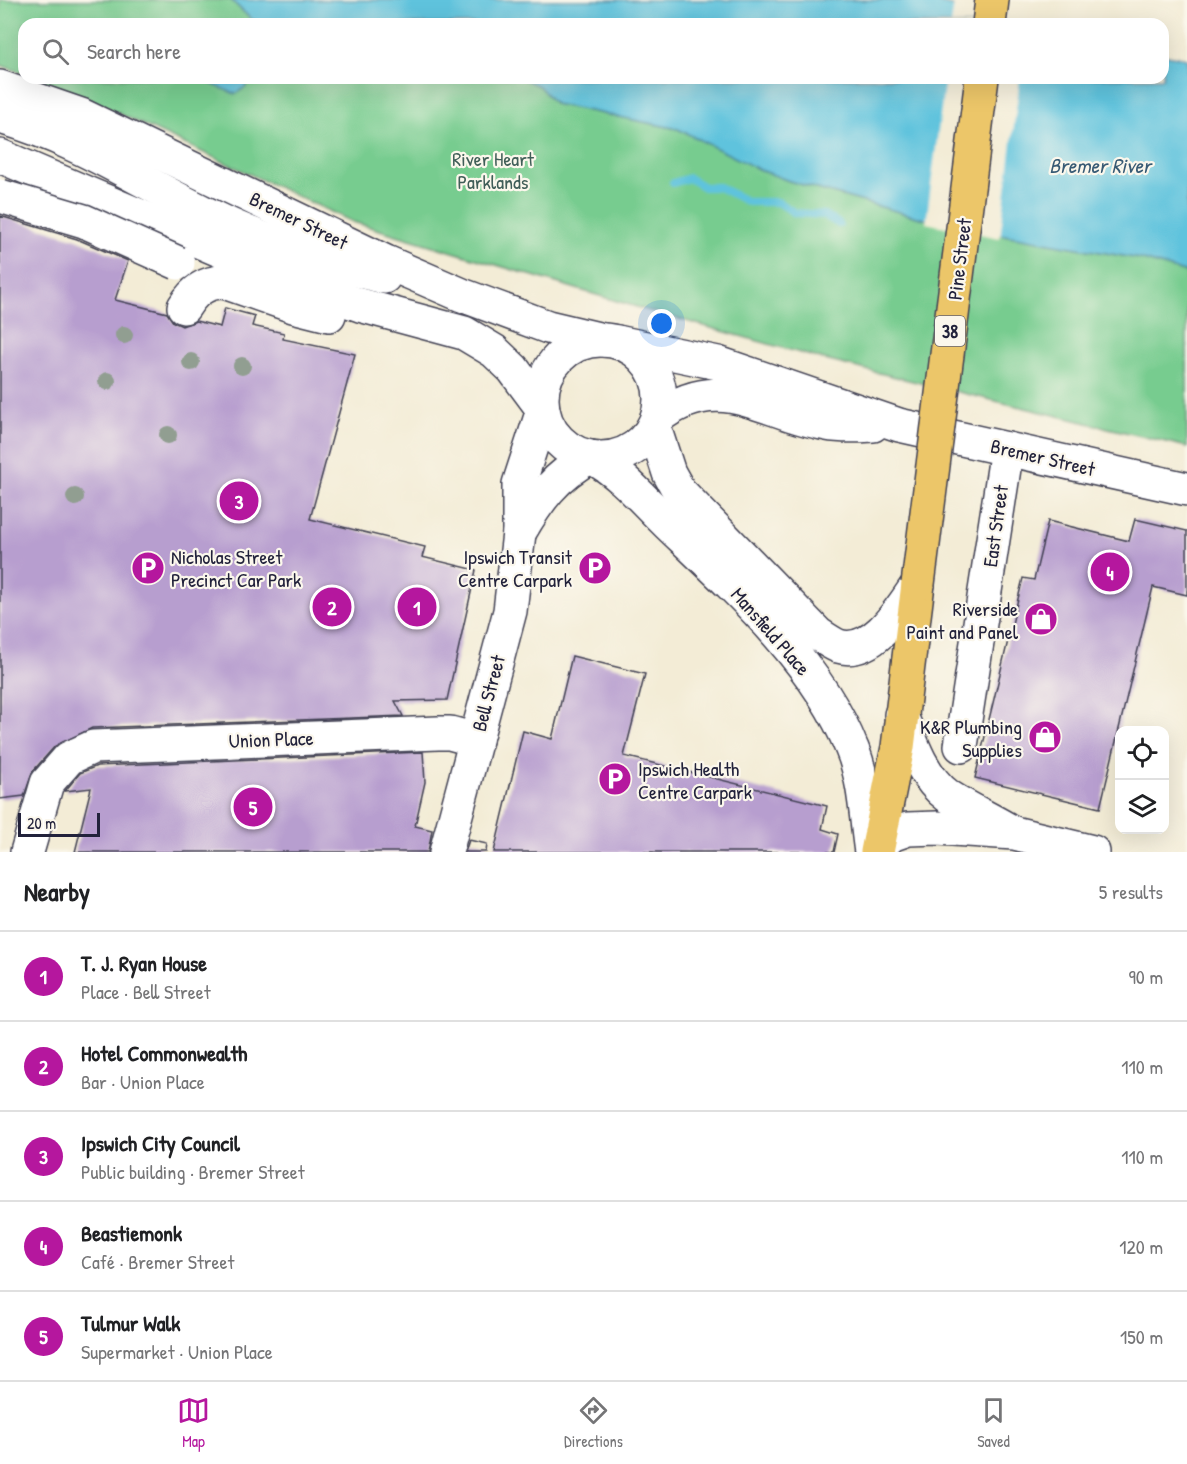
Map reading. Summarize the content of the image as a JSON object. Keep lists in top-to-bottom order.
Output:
{
  "streets": {
    "main road": ["Pine Street", "38"],
    "street": [
      "Bremer Street",
      "East Street",
      "Mansfield Place",
      "Bell Street",
      "Union Place"
    ]
  },
  "crossings": [
    ["Bremer Street", "East Street"],
    ["Bremer Street", "Mansfield Place"],
    ["Bremer Street", "Bell Street"],
    ["Pine Street", "38"],
    ["Pine Street", "Mansfield Place"],
    ["38", "Mansfield Place"],
    ["Mansfield Place", "Bell Street"],
    ["Bell Street", "Union Place"]
  ],
  "water": ["Bremer River"],
  "parks": ["River Heart Parklands"],
  "places": {
    "parking": ["Nicholas Street Precinct Car Park", "Ipswich Transit Centre Carpark", "Ipswich Health Centre Carpark"],
    "shop": ["Riverside Paint and Panel", "K&R Plumbing Supplies"]
  },
  "scale_bar": "20 m",
  "page": {
    "search": "Search here",
    "pins": [
      "3",
      "4",
      "1",
      "2",
      "5"
    ],
    "scale": "20 m",
    "heading": ["Nearby", "5 results"],
    "list": [
      {
        "mark": "1",
        "name": "T. J. Ryan House",
        "note": "Place · Bell Street",
        "value": "90 m"
      },
      {
        "mark": "2",
        "name": "Hotel Commonwealth",
        "note": "Bar · Union Place",
        "value": "110 m"
      },
      {
        "mark": "3",
        "name": "Ipswich City Council",
        "note": "Public building · Bremer Street",
        "value": "110 m"
      },
      {
        "mark": "4",
        "name": "Beastiemonk",
        "note": "Café · Bremer Street",
        "value": "120 m"
      },
      {
        "mark": "5",
        "name": "Tulmur Walk",
        "note": "Supermarket · Union Place",
        "value": "150 m"
      }
    ],
    "nav": ["Map", "Directions", "Saved"]
  }
}
